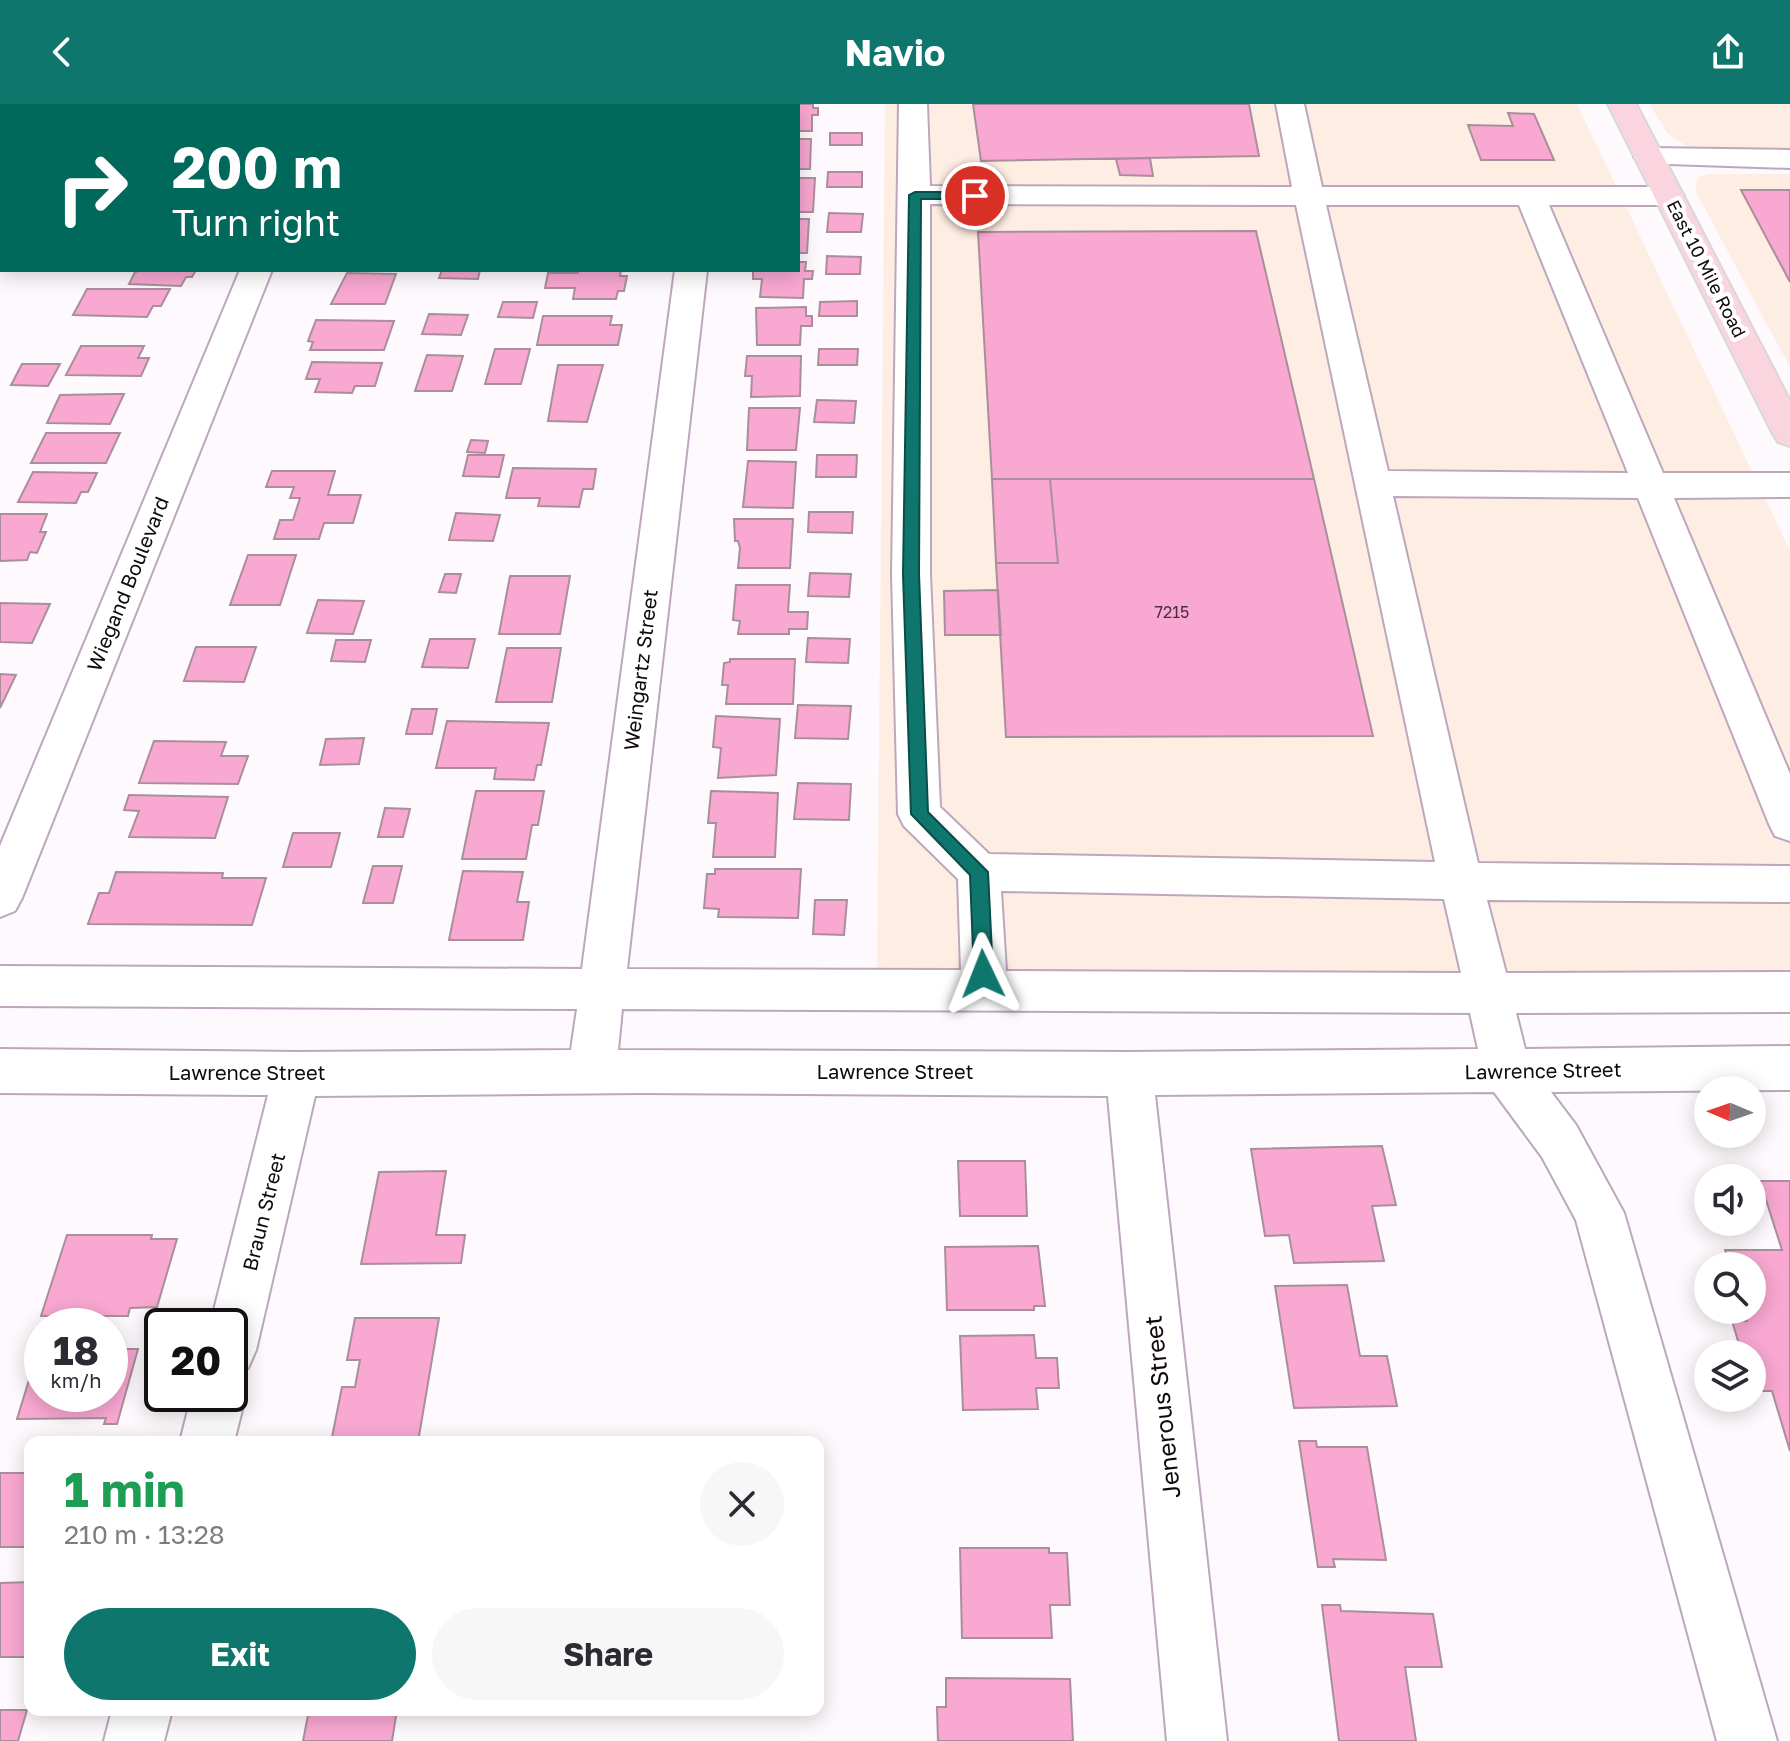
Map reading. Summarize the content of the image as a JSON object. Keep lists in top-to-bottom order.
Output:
{
  "streets": {
    "main road": ["East 10 Mile Road"],
    "street": [
      "Wiegand Boulevard",
      "Weingartz Street",
      "Lawrence Street",
      "Braun Street",
      "Jenerous Street"
    ]
  },
  "crossings": [
    ["Weingartz Street", "Lawrence Street"],
    ["Lawrence Street", "Braun Street"],
    ["Lawrence Street", "Jenerous Street"]
  ],
  "house_numbers": ["7215"],
  "north": "left",
  "page": {
    "header": "Navio",
    "turn": ["200 m", "Turn right"],
    "speed": "18 km/h",
    "limit": "20",
    "heading": ["1 min", "210 m · 13:28"],
    "buttons": ["Exit", "Share"]
  }
}
